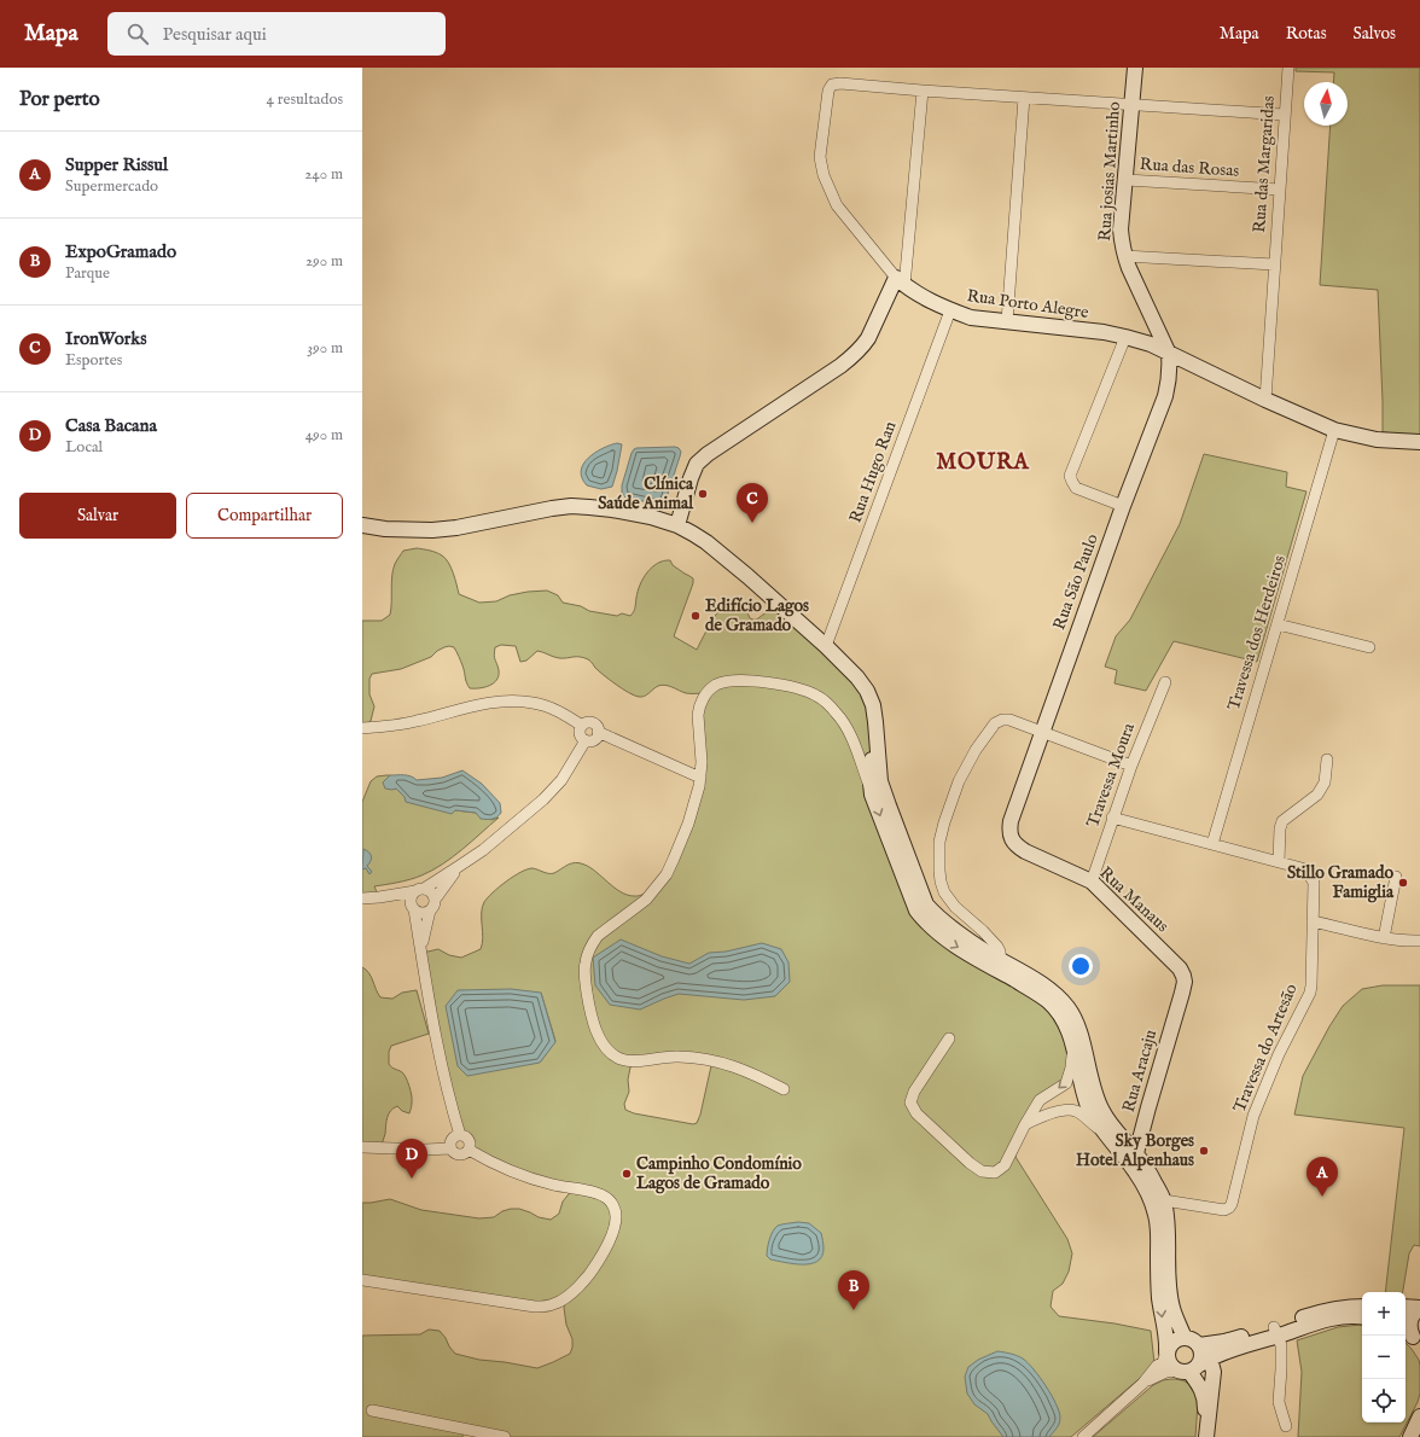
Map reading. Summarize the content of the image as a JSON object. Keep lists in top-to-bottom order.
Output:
{
  "streets": {
    "main road": [
      "Rua josias Martinho",
      "Rua Porto Alegre",
      "Rua São Paulo",
      "Rua Manaus",
      "Rua Aracaju"
    ],
    "street": [
      "Rua das Margaridas",
      "Rua das Rosas",
      "Rua Hugo Ran",
      "Travessa dos Herdeiros",
      "Travessa Moura",
      "Travessa do Artesão"
    ]
  },
  "crossings": [
    ["Rua das Margaridas", "Rua das Rosas"],
    ["Rua das Margaridas", "Rua Porto Alegre"],
    ["Rua das Rosas", "Rua josias Martinho"],
    ["Rua josias Martinho", "Rua Porto Alegre"],
    ["Rua josias Martinho", "Rua São Paulo"],
    ["Rua Porto Alegre", "Rua Hugo Ran"],
    ["Rua Porto Alegre", "Rua São Paulo"],
    ["Rua Porto Alegre", "Travessa dos Herdeiros"],
    ["Rua São Paulo", "Rua Manaus"],
    ["Travessa dos Herdeiros", "Travessa do Artesão"],
    ["Travessa Moura", "Rua Manaus"],
    ["Travessa Moura", "Travessa do Artesão"],
    ["Rua Manaus", "Rua Aracaju"]
  ],
  "districts": ["MOURA"],
  "places": [
    "Clínica Saúde Animal",
    "Edifício Lagos de Gramado",
    "Stillo Gramado Famiglia",
    "Sky Borges Hotel Alpenhaus",
    "Campinho Condomínio Lagos de Gramado"
  ],
  "north": "top",
  "page": {
    "header": "Mapa",
    "search": "Pesquisar aqui",
    "nav": ["Mapa", "Rotas", "Salvos"],
    "heading": ["Por perto", "4 resultados"],
    "list": [
      {
        "mark": "A",
        "name": "Supper Rissul",
        "note": "Supermercado",
        "value": "240 m"
      },
      {
        "mark": "B",
        "name": "ExpoGramado",
        "note": "Parque",
        "value": "290 m"
      },
      {
        "mark": "C",
        "name": "IronWorks",
        "note": "Esportes",
        "value": "390 m"
      },
      {
        "mark": "D",
        "name": "Casa Bacana",
        "note": "Local",
        "value": "490 m"
      }
    ],
    "buttons": ["Salvar", "Compartilhar"],
    "pins": [
      "C",
      "D",
      "A",
      "B"
    ],
    "map_buttons": ["+", "−"]
  }
}
